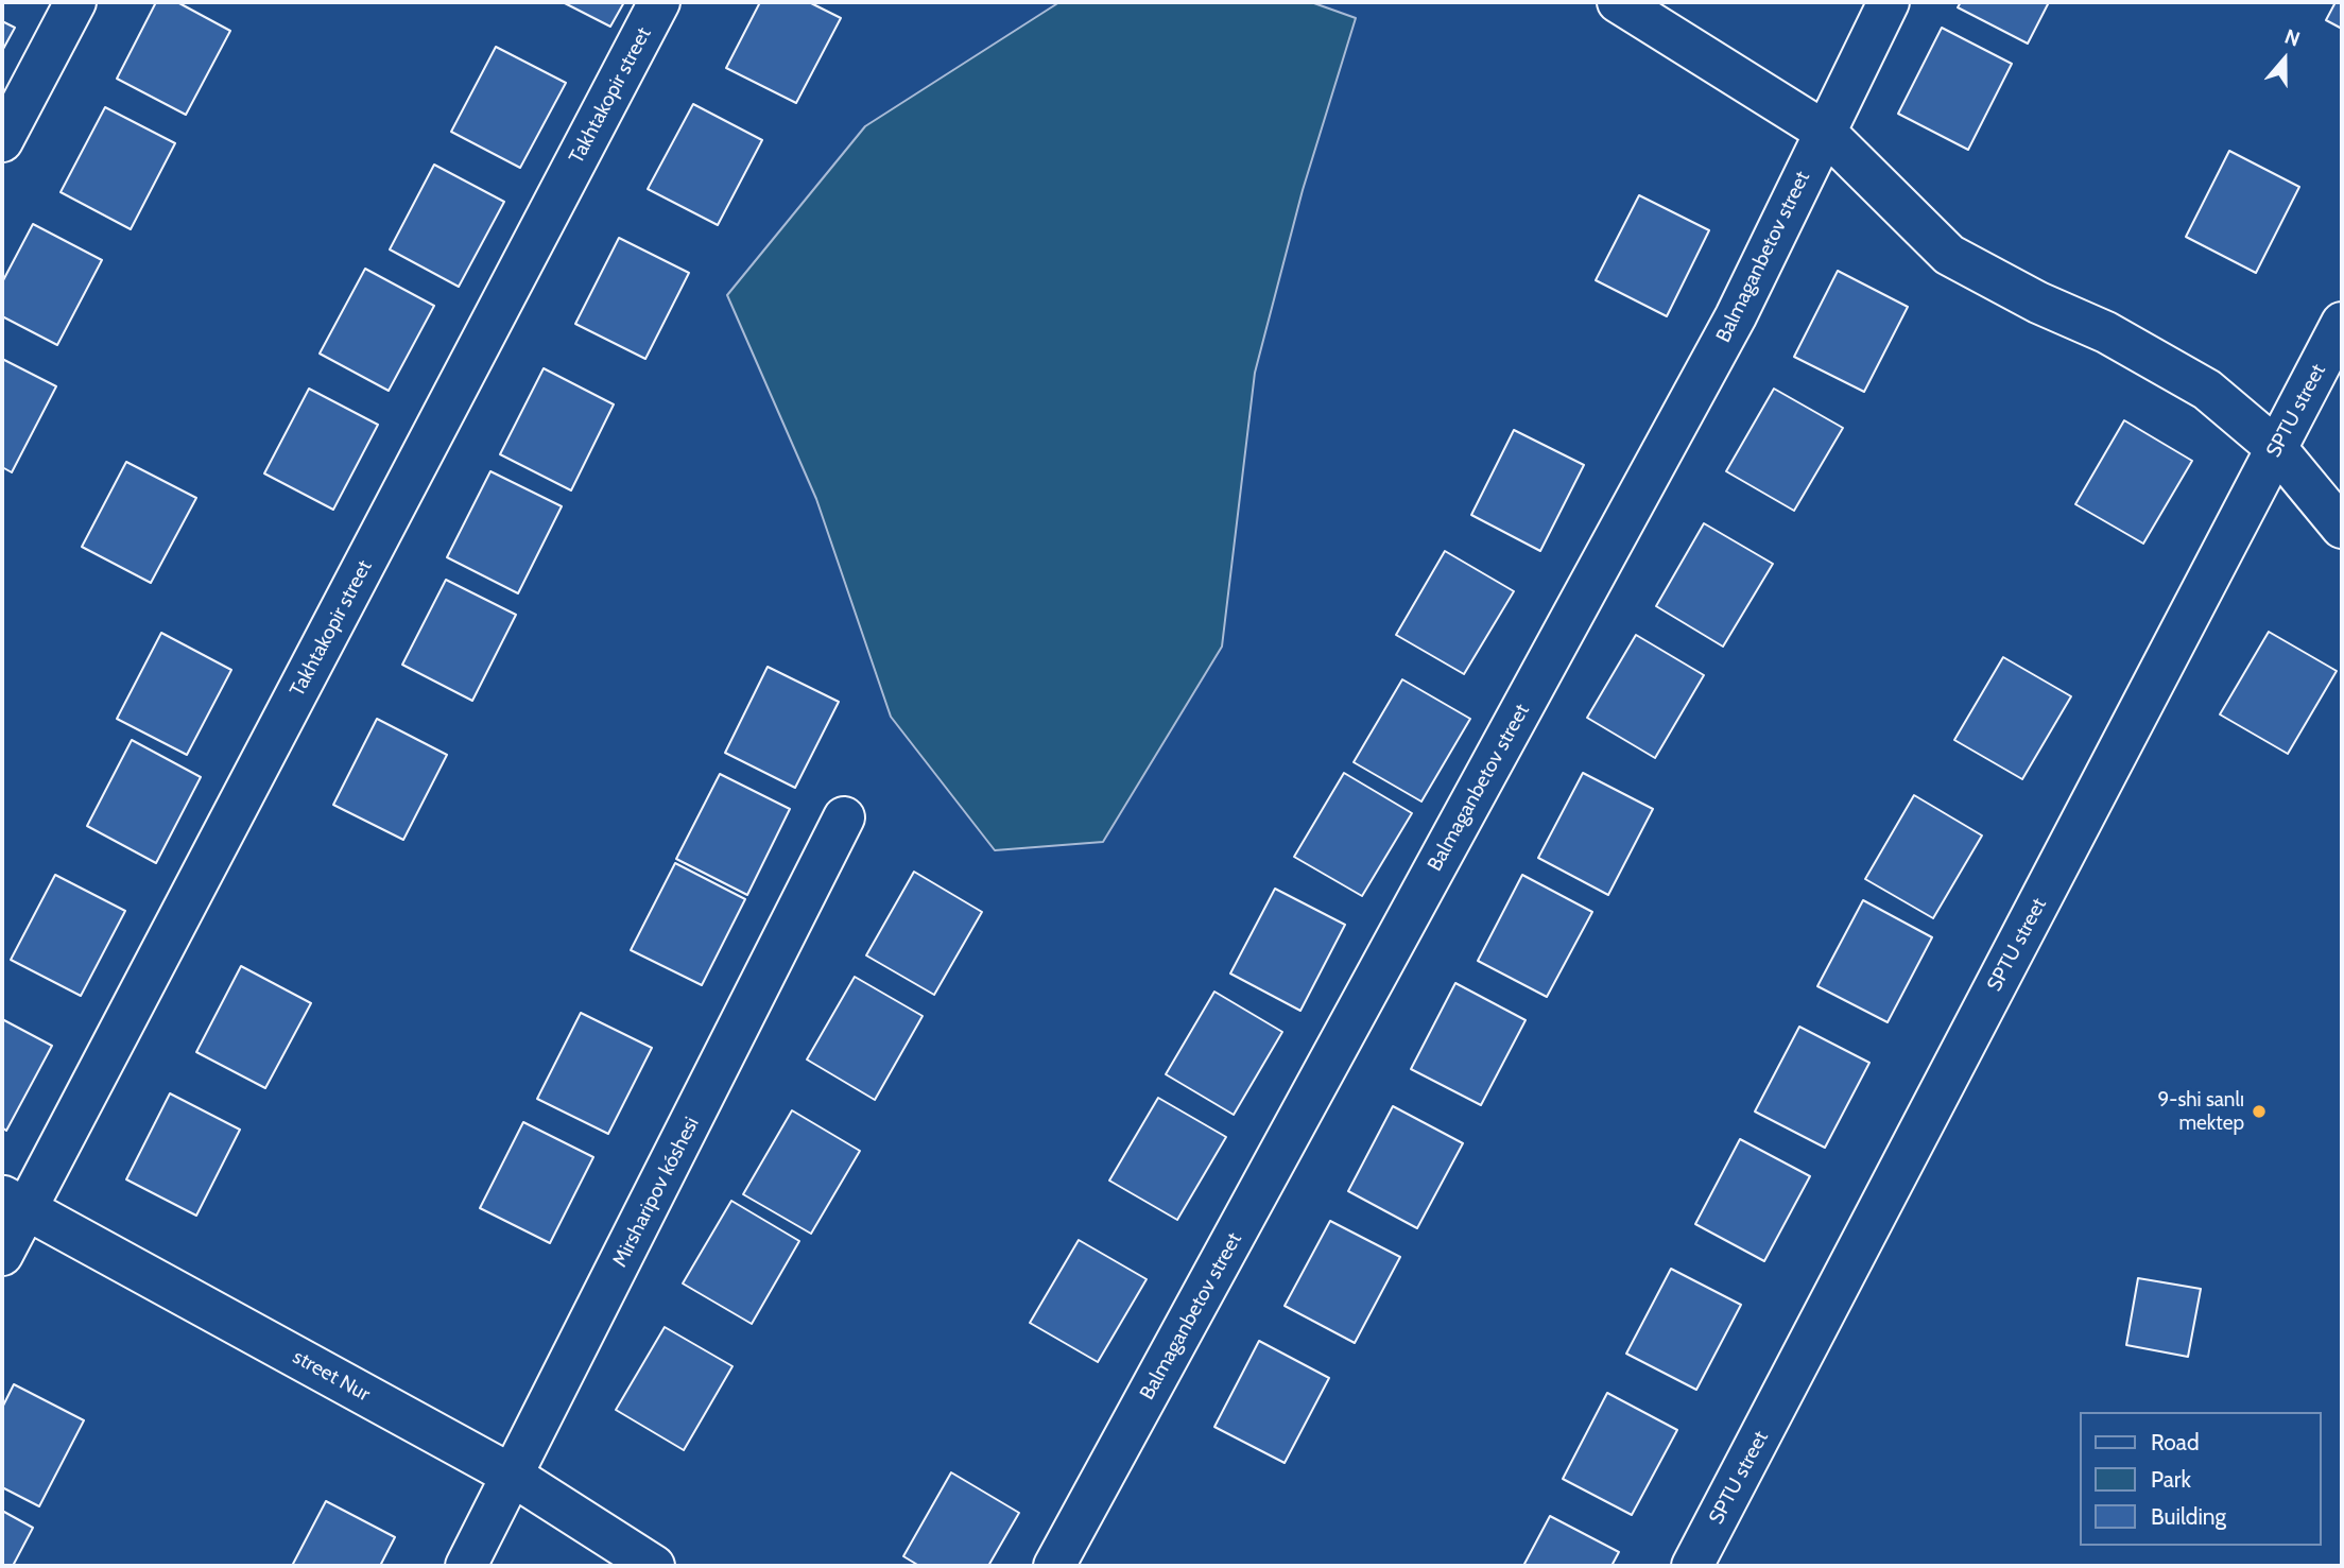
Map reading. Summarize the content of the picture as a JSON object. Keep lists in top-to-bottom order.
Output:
{
  "streets": {
    "street": [
      "Takhtakopir street",
      "Balmaganbetov street",
      "SPTU street",
      "Mirsharipov kóshesi",
      "street Nur"
    ]
  },
  "crossings": [
    ["Takhtakopir street", "street Nur"],
    ["Mirsharipov kóshesi", "street Nur"]
  ],
  "places": ["9-shi sanlı mektep"],
  "legend": ["Road", "Park", "Building"],
  "north": "top"
}
